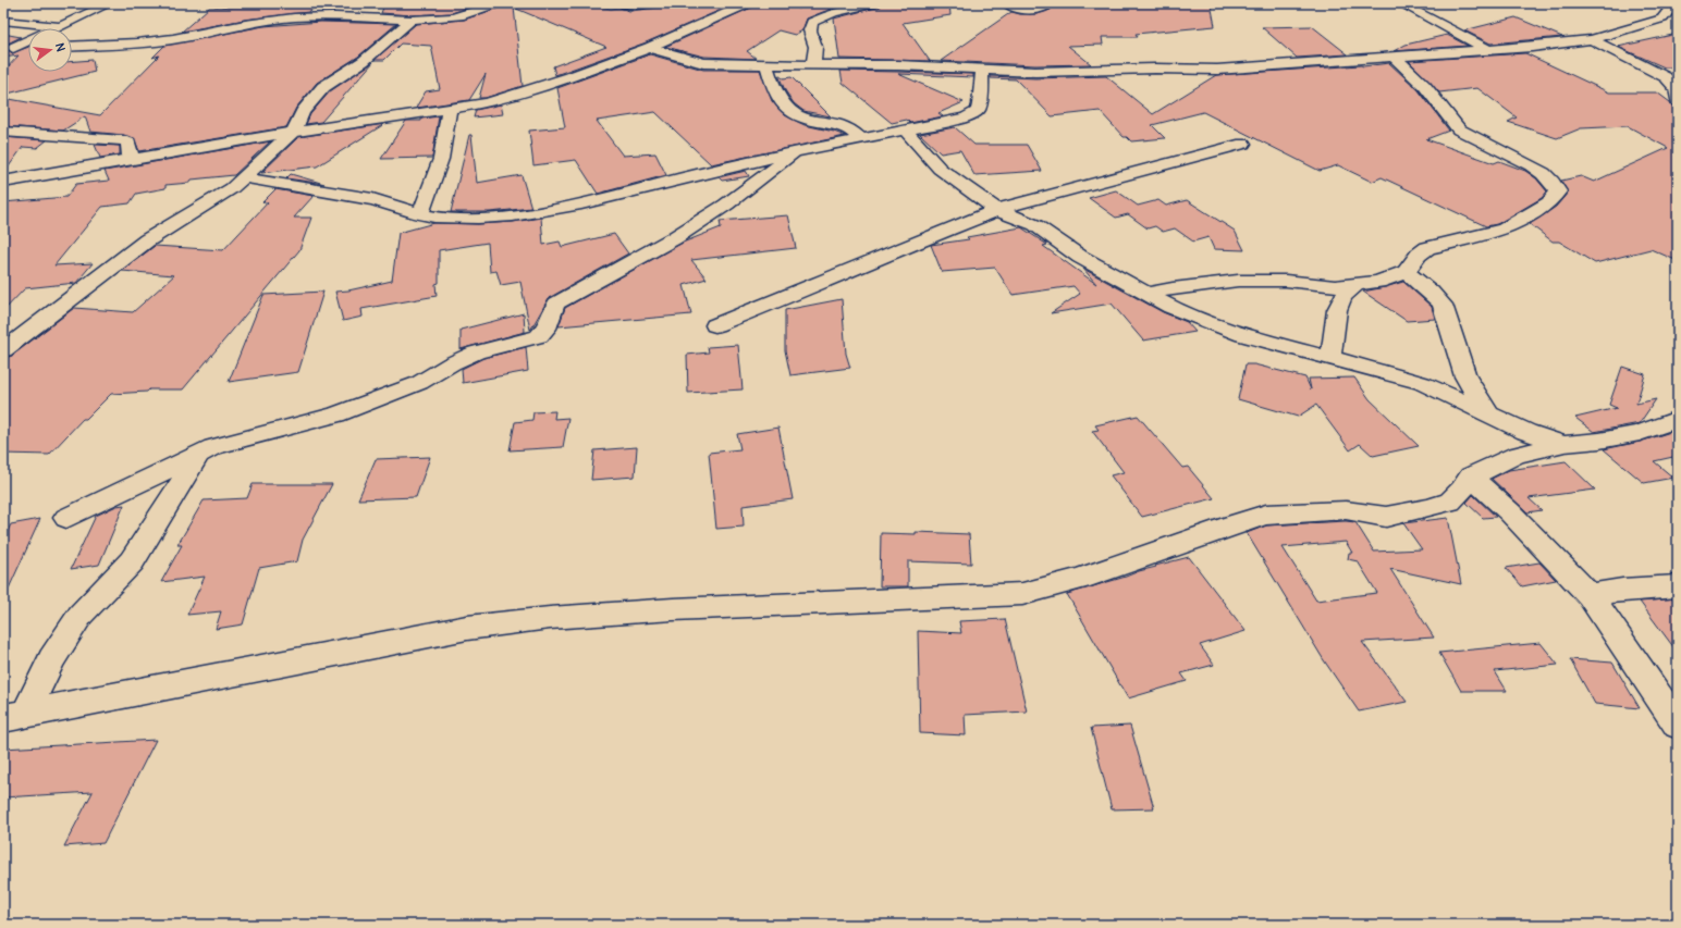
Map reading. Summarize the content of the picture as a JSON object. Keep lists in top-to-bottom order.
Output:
{
  "north": "right"
}
